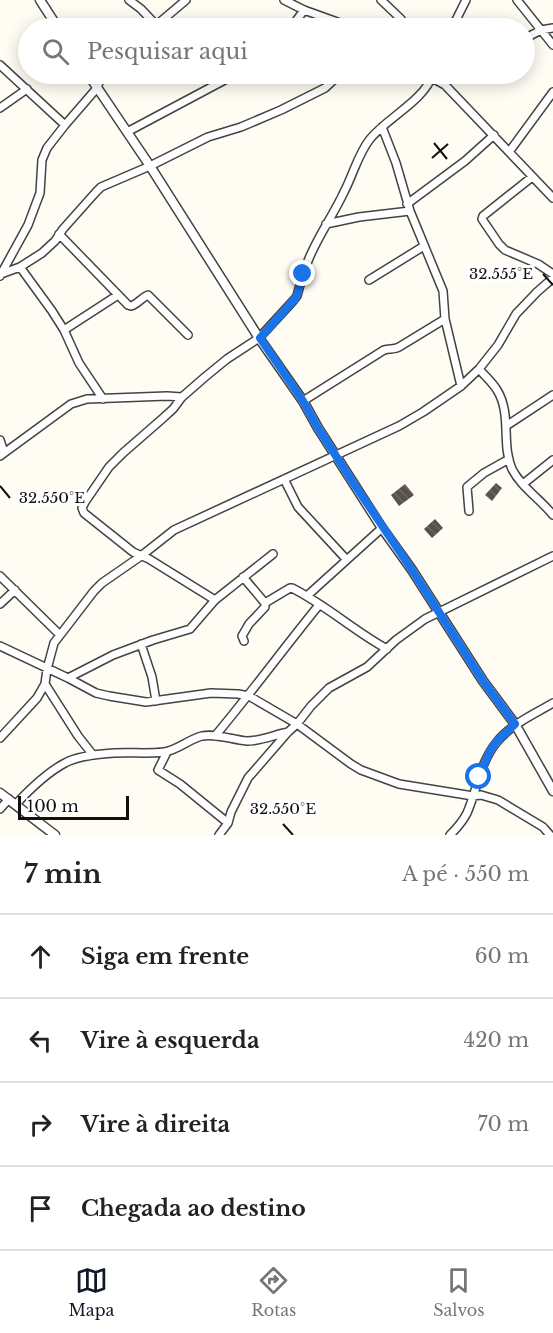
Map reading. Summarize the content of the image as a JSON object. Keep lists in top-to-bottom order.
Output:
{
  "scale_bar": "100 m",
  "page": {
    "search": "Pesquisar aqui",
    "scale": "100 m",
    "heading": ["7 min", "A pé · 550 m"],
    "list": [
      ["Siga em frente", "60 m"],
      ["Vire à esquerda", "420 m"],
      ["Vire à direita", "70 m"],
      "Chegada ao destino"
    ],
    "nav": ["Mapa", "Rotas", "Salvos"]
  },
  "coordinates": ["32.555°E", "32.550°E"]
}
